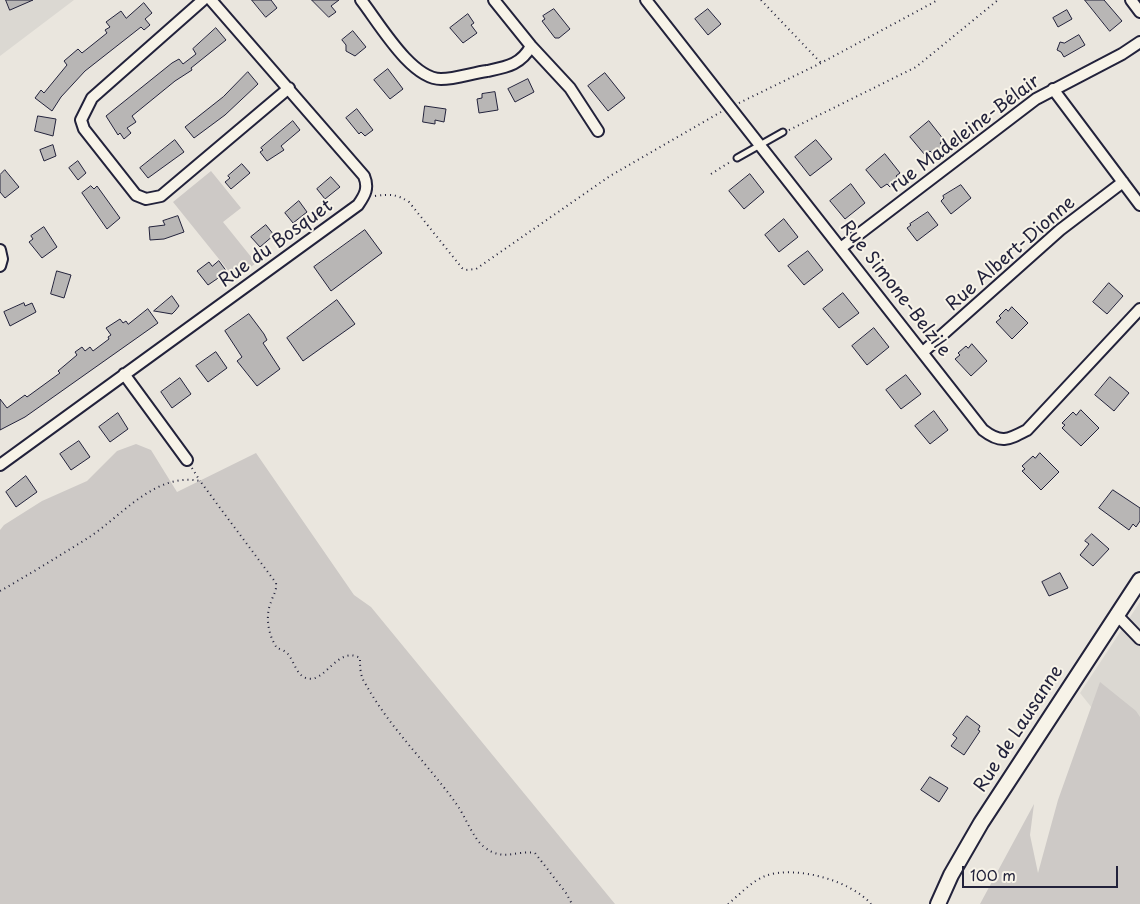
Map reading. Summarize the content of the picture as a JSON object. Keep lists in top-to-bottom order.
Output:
{
  "streets": {
    "street": [
      "rue Madeleine-Bélair",
      "Rue du Bosquet",
      "Rue Albert-Dionne",
      "Rue Simone-Belzile",
      "Rue de Lausanne"
    ]
  },
  "crossings": [
    ["rue Madeleine-Bélair", "Rue Simone-Belzile"],
    ["Rue Albert-Dionne", "Rue Simone-Belzile"]
  ],
  "scale_bar": "100 m"
}
